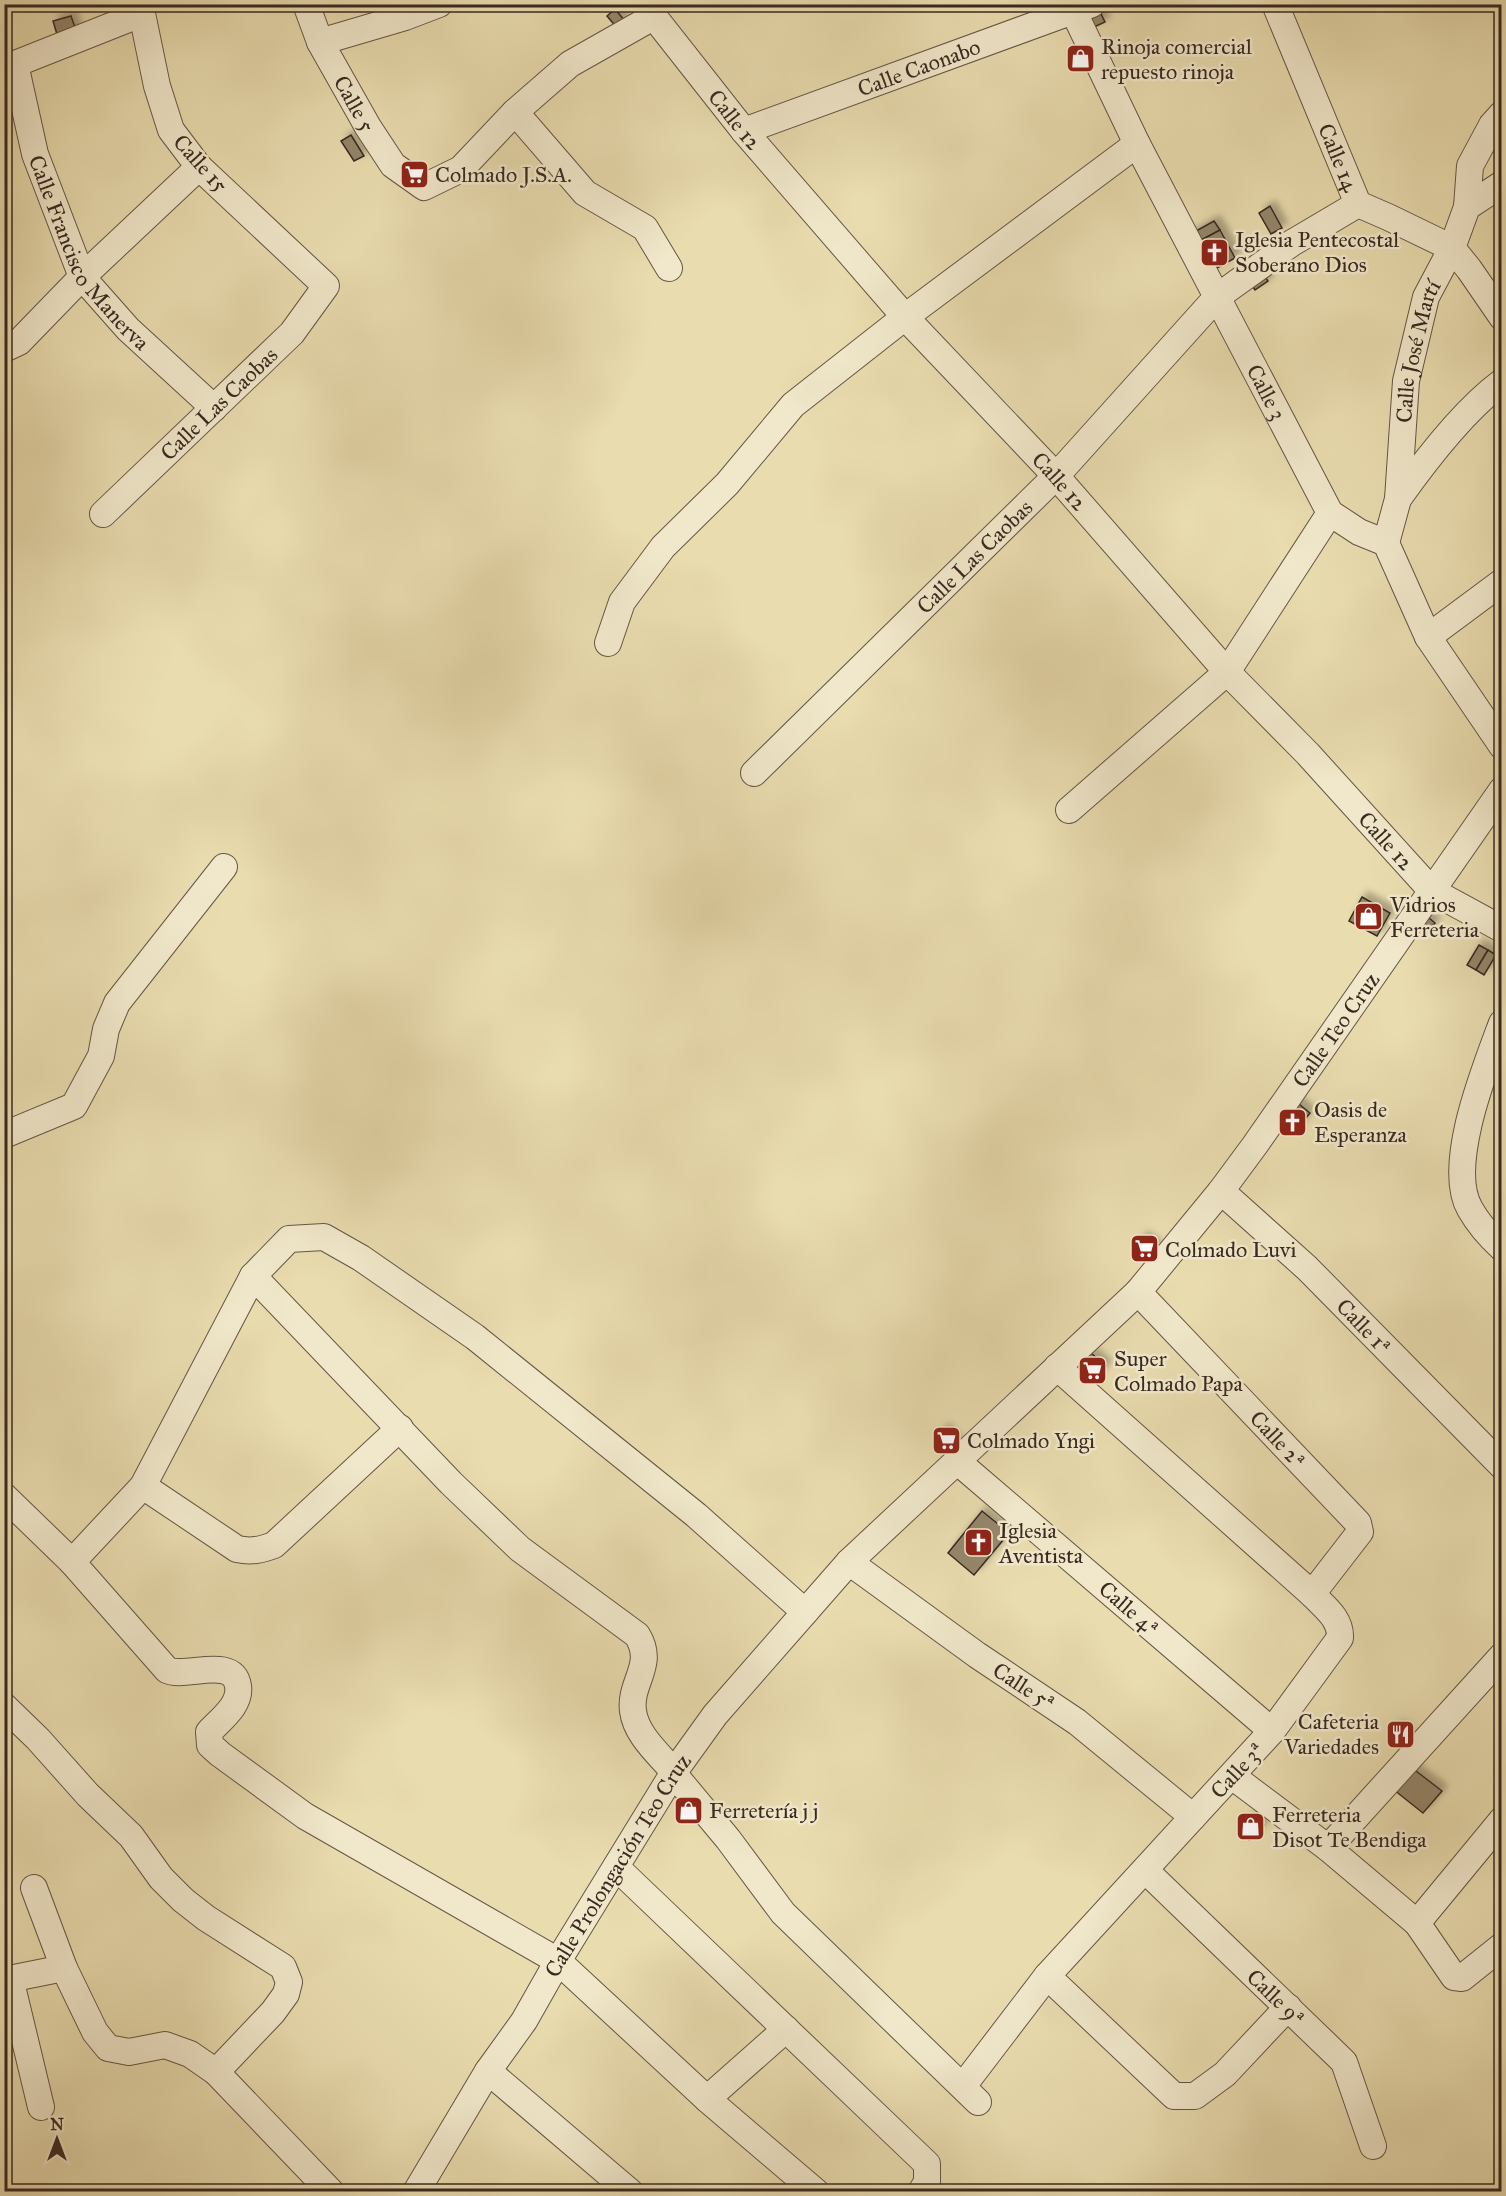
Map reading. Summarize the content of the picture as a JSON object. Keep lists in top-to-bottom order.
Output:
{
  "streets": {
    "street": [
      "Calle Caonabo",
      "Calle 5",
      "Calle 12",
      "Calle 14",
      "Calle 15",
      "Calle Francisco Manerva",
      "Calle José Martí",
      "Calle 3",
      "Calle Las Caobas",
      "Calle Teo Cruz",
      "Calle 1ª",
      "Calle 2ª",
      "Calle 4ª",
      "Calle 5ª",
      "Calle 3ª",
      "Calle Prolongación Teo Cruz",
      "Calle 9ª"
    ]
  },
  "crossings": [
    ["Calle Caonabo", "Calle 12"],
    ["Calle Caonabo", "Calle 3"],
    ["Calle 12", "Calle Las Caobas"],
    ["Calle 12", "Calle Teo Cruz"],
    ["Calle 14", "Calle José Martí"],
    ["Calle 14", "Calle Las Caobas"],
    ["Calle 15", "Calle Las Caobas"],
    ["Calle Francisco Manerva", "Calle Las Caobas"],
    ["Calle José Martí", "Calle 3"],
    ["Calle 3", "Calle Las Caobas"],
    ["Calle Teo Cruz", "Calle 1ª"],
    ["Calle Teo Cruz", "Calle 2ª"],
    ["Calle Teo Cruz", "Calle 4ª"],
    ["Calle Teo Cruz", "Calle 5ª"],
    ["Calle Teo Cruz", "Calle 3ª"],
    ["Calle Teo Cruz", "Calle Prolongación Teo Cruz"],
    ["Calle 2ª", "Calle 3ª"],
    ["Calle 4ª", "Calle 3ª"],
    ["Calle 5ª", "Calle 3ª"],
    ["Calle 5ª", "Calle Prolongación Teo Cruz"],
    ["Calle 3ª", "Calle Prolongación Teo Cruz"],
    ["Calle 3ª", "Calle 9ª"]
  ],
  "places": {
    "shop": [
      "Rinoja comercial repuesto rinoja",
      "Vidrios Ferreteria",
      "Ferretería j j",
      "Ferreteria Disot Te Bendiga"
    ],
    "supermarket": [
      "Colmado J.S.A.",
      "Colmado Luvi",
      "Super Colmado Papa",
      "Colmado Yngi"
    ],
    "church": ["Iglesia Pentecostal Soberano Dios", "Oasis de Esperanza", "Iglesia Aventista"],
    "restaurant": ["Cafeteria Variedades"]
  },
  "north": "top"
}
